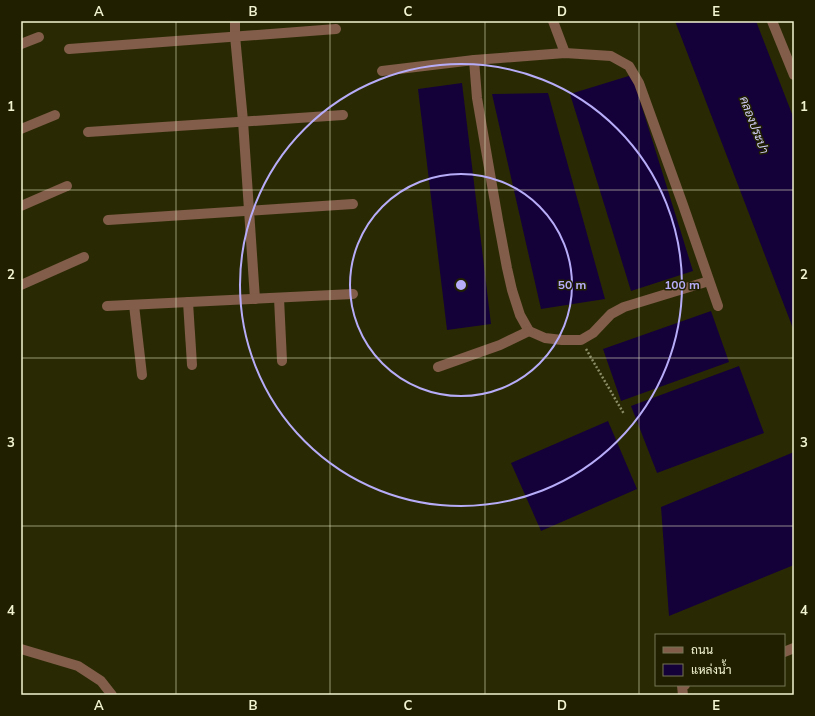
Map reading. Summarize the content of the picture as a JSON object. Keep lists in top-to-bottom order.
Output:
{
  "water": ["คลองประปา"],
  "legend": ["ถนน", "แหล่งน้ำ"],
  "grid": {
    "columns": [
      "A",
      "B",
      "C",
      "D",
      "E"
    ],
    "rows": [
      "1",
      "2",
      "3",
      "4"
    ]
  },
  "rings": ["50 m", "100 m"]
}
